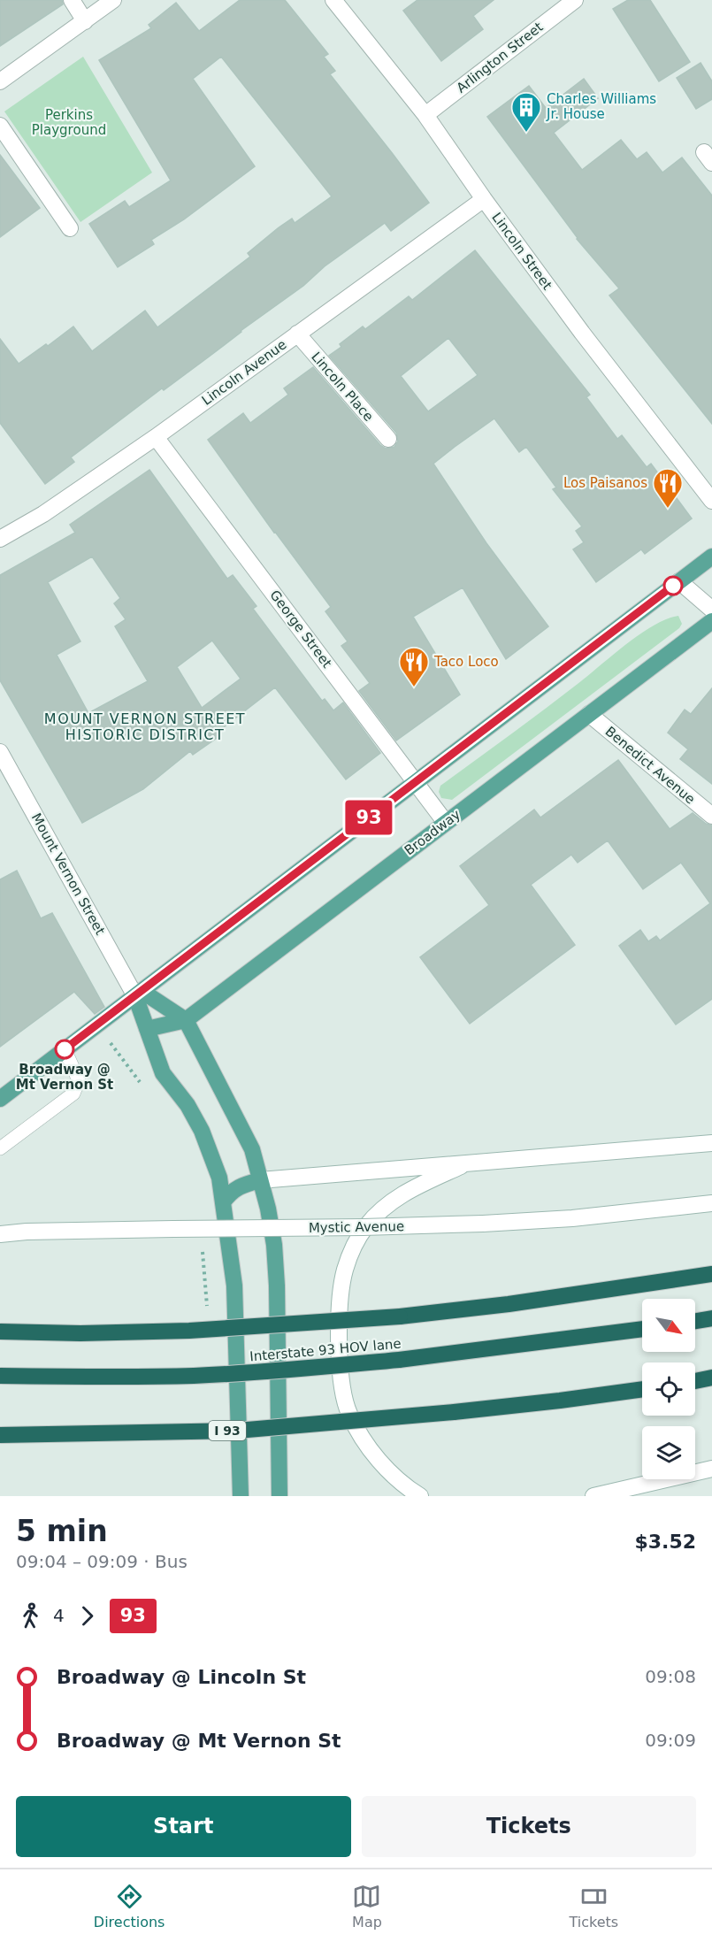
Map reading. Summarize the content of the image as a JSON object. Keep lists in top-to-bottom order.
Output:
{
  "streets": {
    "highway": ["Interstate 93 HOV lane", "I 93"],
    "main road": ["Broadway"],
    "street": [
      "Arlington Street",
      "Lincoln Street",
      "Lincoln Avenue",
      "Lincoln Place",
      "George Street",
      "Benedict Avenue",
      "Mount Vernon Street",
      "Mystic Avenue"
    ]
  },
  "crossings": [
    ["Arlington Street", "Lincoln Street"],
    ["Lincoln Street", "Lincoln Avenue"],
    ["Lincoln Avenue", "Lincoln Place"],
    ["Lincoln Avenue", "George Street"],
    ["George Street", "Broadway"],
    ["Benedict Avenue", "Broadway"]
  ],
  "districts": ["MOUNT VERNON STREET HISTORIC DISTRICT"],
  "parks": ["Perkins Playground"],
  "places": {
    "building": ["Charles Williams Jr. House"],
    "restaurant": ["Los Paisanos", "Taco Loco"],
    "other": ["Broadway @ Mt Vernon St"]
  },
  "lines": ["bus line 93"],
  "north": "bottom right",
  "page": {
    "on_map": "93",
    "heading": ["5 min", "09:04 – 09:09 · Bus", "$3.52"],
    "legs": ["4", "93"],
    "list": [
      {
        "name": "Broadway @ Lincoln St",
        "value": "09:08"
      },
      {
        "name": "Broadway @ Mt Vernon St",
        "value": "09:09"
      }
    ],
    "buttons": ["Start", "Tickets"],
    "tabs": ["Directions", "Map", "Tickets"]
  }
}
